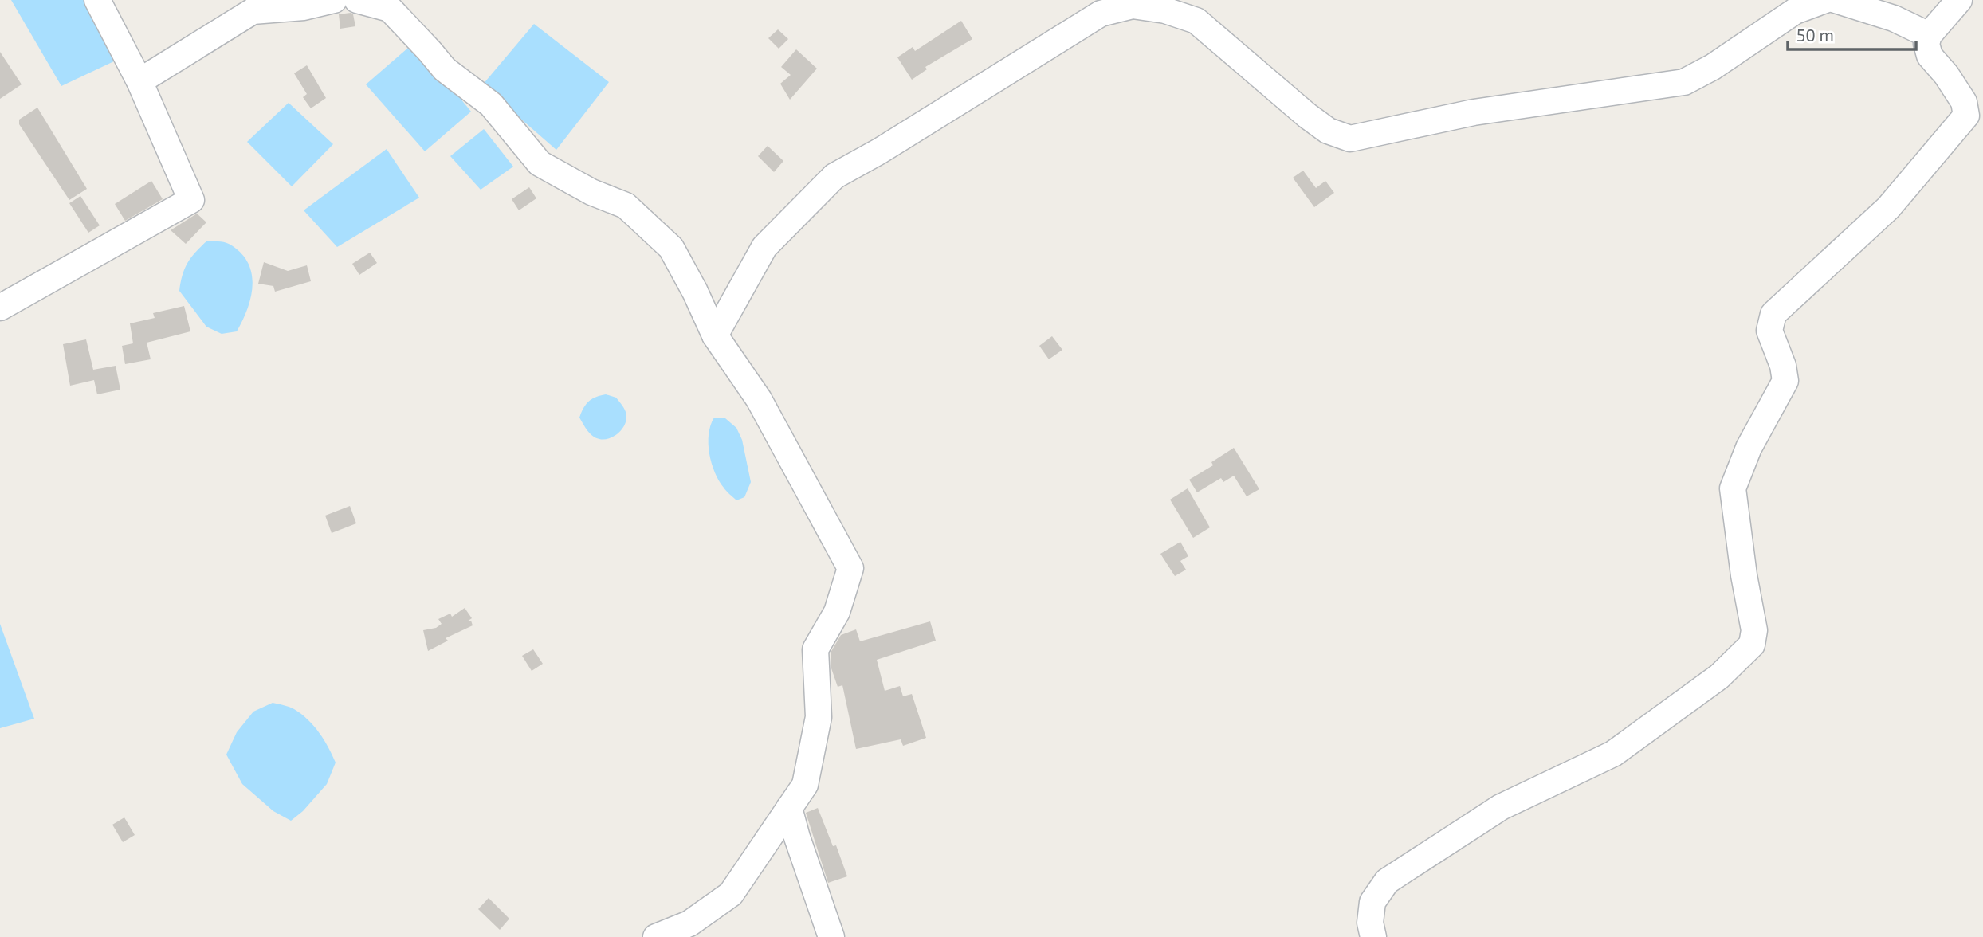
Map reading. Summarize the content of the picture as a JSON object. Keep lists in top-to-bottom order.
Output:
{
  "scale_bar": "50 m"
}
